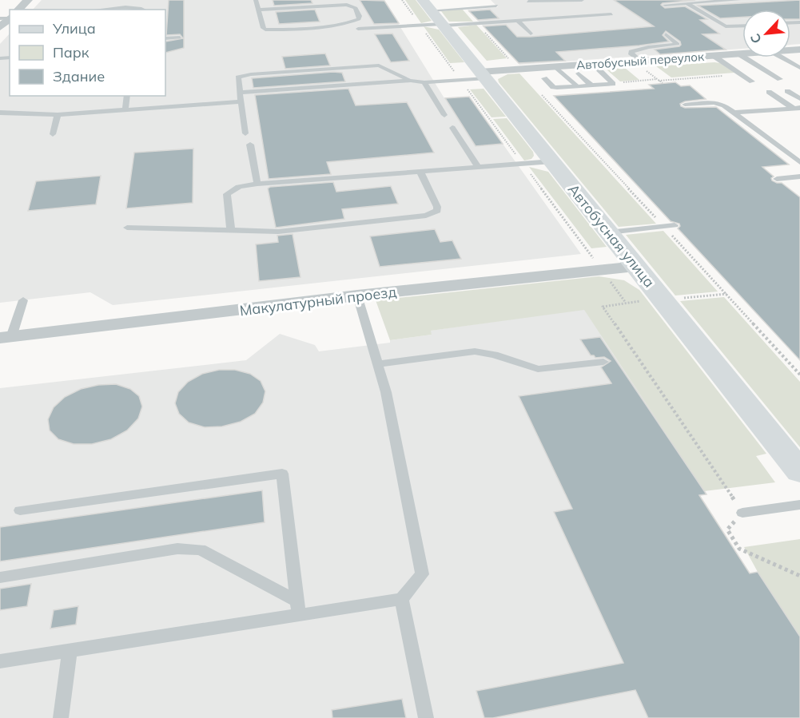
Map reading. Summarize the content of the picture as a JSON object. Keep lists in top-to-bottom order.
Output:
{
  "streets": {
    "street": ["Автобусный переулок", "Автобусная улица", "Макулатурный проезд"]
  },
  "crossings": [
    ["Автобусный переулок", "Автобусная улица"],
    ["Автобусная улица", "Макулатурный проезд"]
  ],
  "legend": ["Улица", "Парк", "Здание"],
  "north": "bottom left"
}
